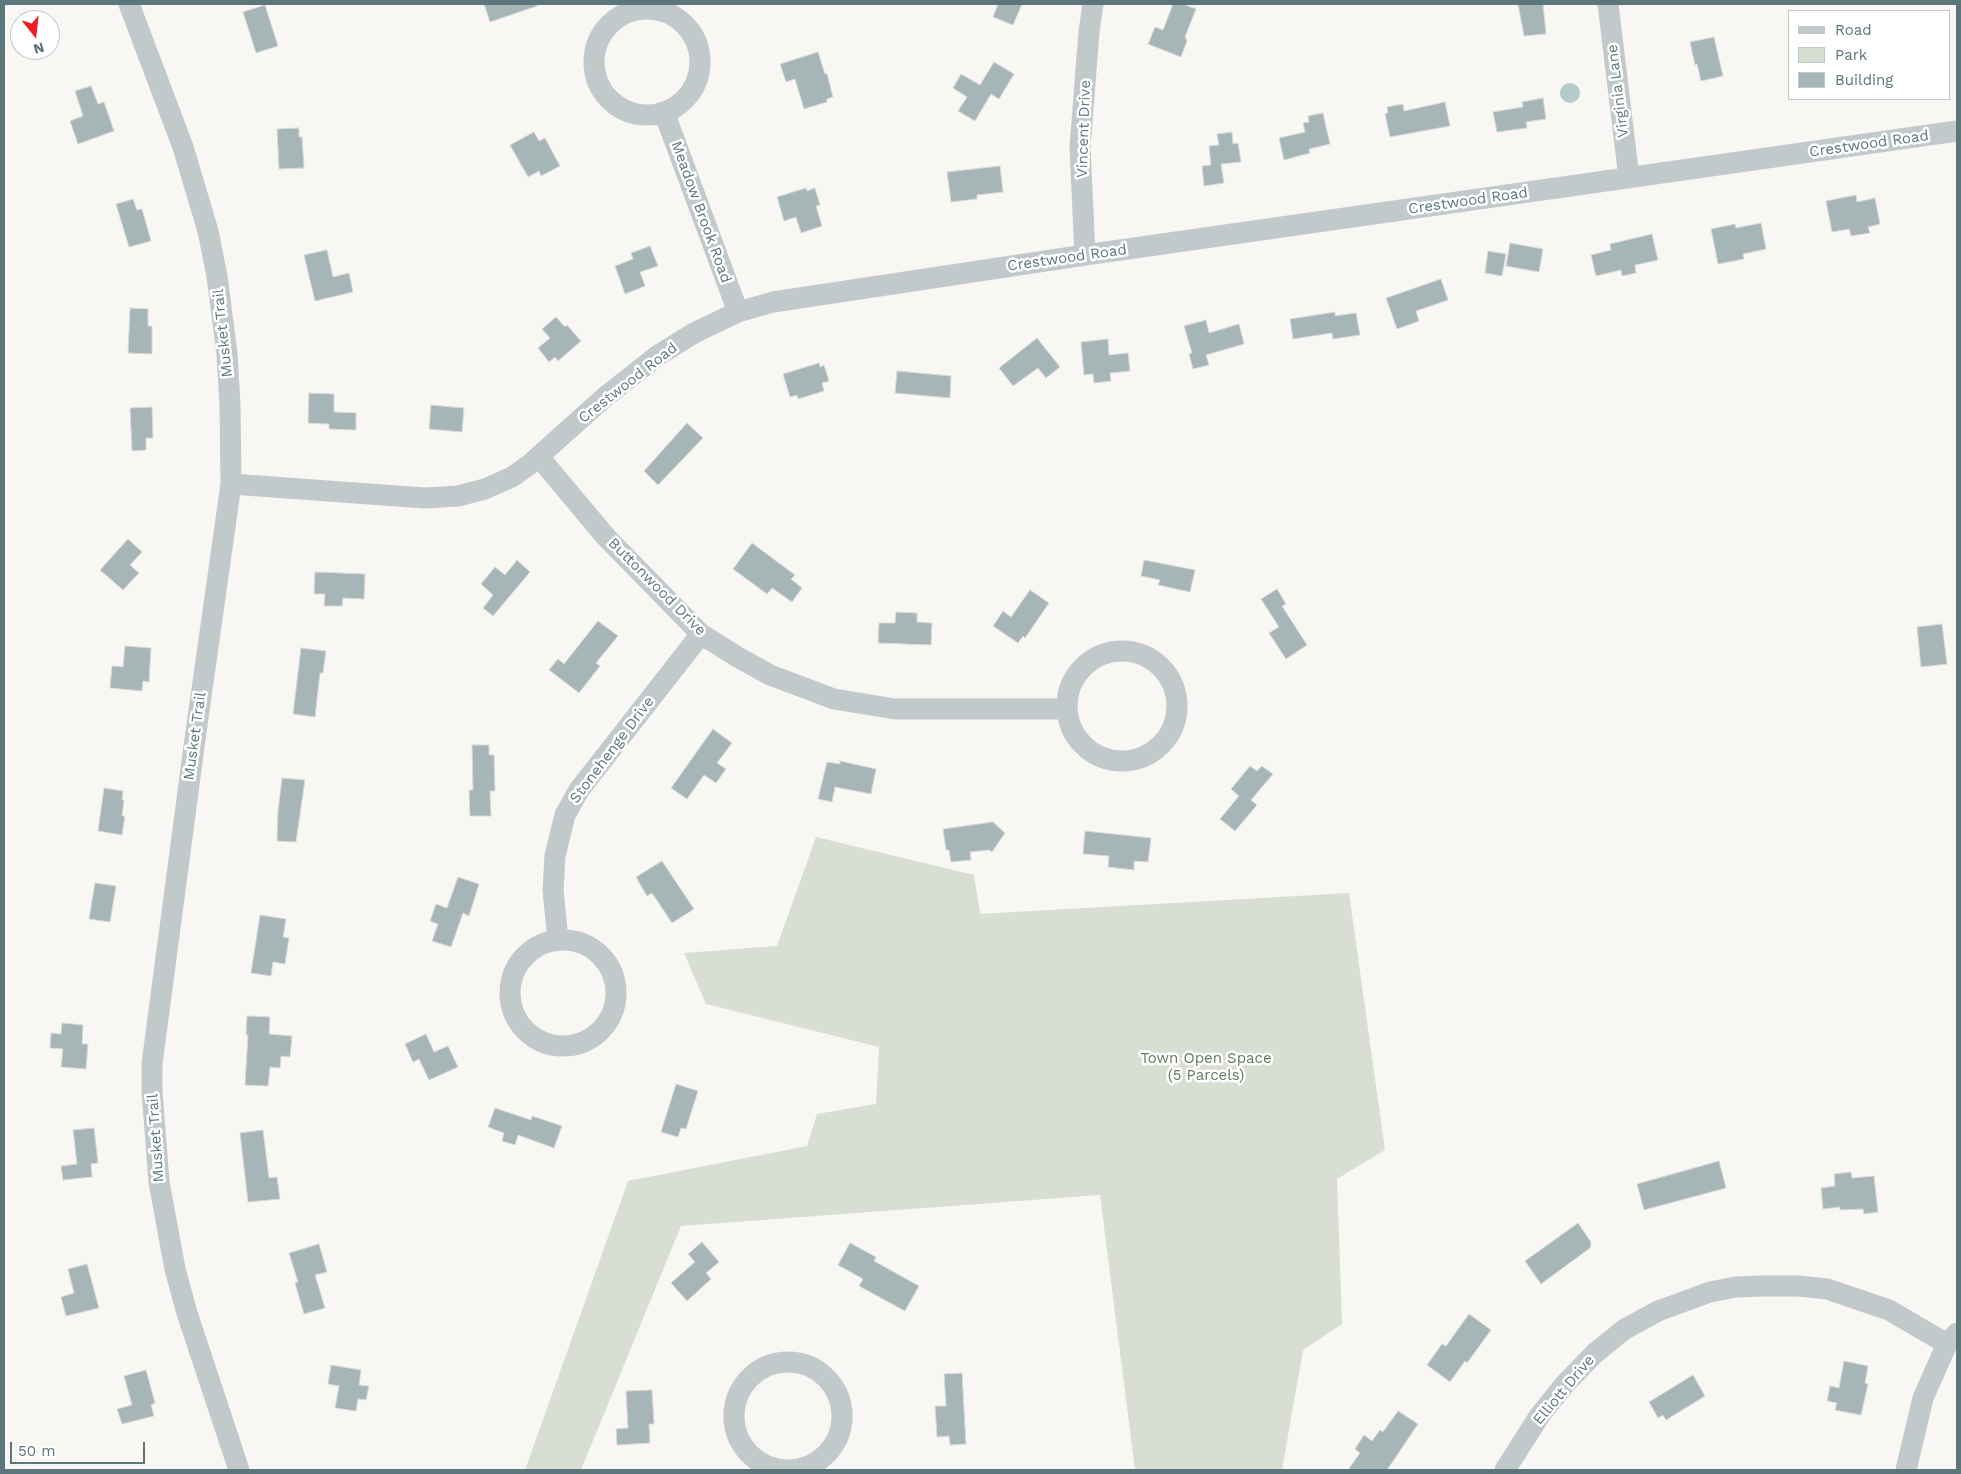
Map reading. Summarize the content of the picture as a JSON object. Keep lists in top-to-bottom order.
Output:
{
  "streets": {
    "street": [
      "Virginia Lane",
      "Vincent Drive",
      "Crestwood Road",
      "Meadow Brook Road",
      "Musket Trail",
      "Buttonwood Drive",
      "Stonehenge Drive",
      "Elliott Drive"
    ]
  },
  "crossings": [
    ["Virginia Lane", "Crestwood Road"],
    ["Vincent Drive", "Crestwood Road"],
    ["Crestwood Road", "Meadow Brook Road"],
    ["Crestwood Road", "Musket Trail"],
    ["Crestwood Road", "Buttonwood Drive"],
    ["Buttonwood Drive", "Stonehenge Drive"]
  ],
  "parks": ["Town Open Space (5 Parcels)"],
  "legend": ["Road", "Park", "Building"],
  "scale_bar": "50 m",
  "north": "bottom"
}
